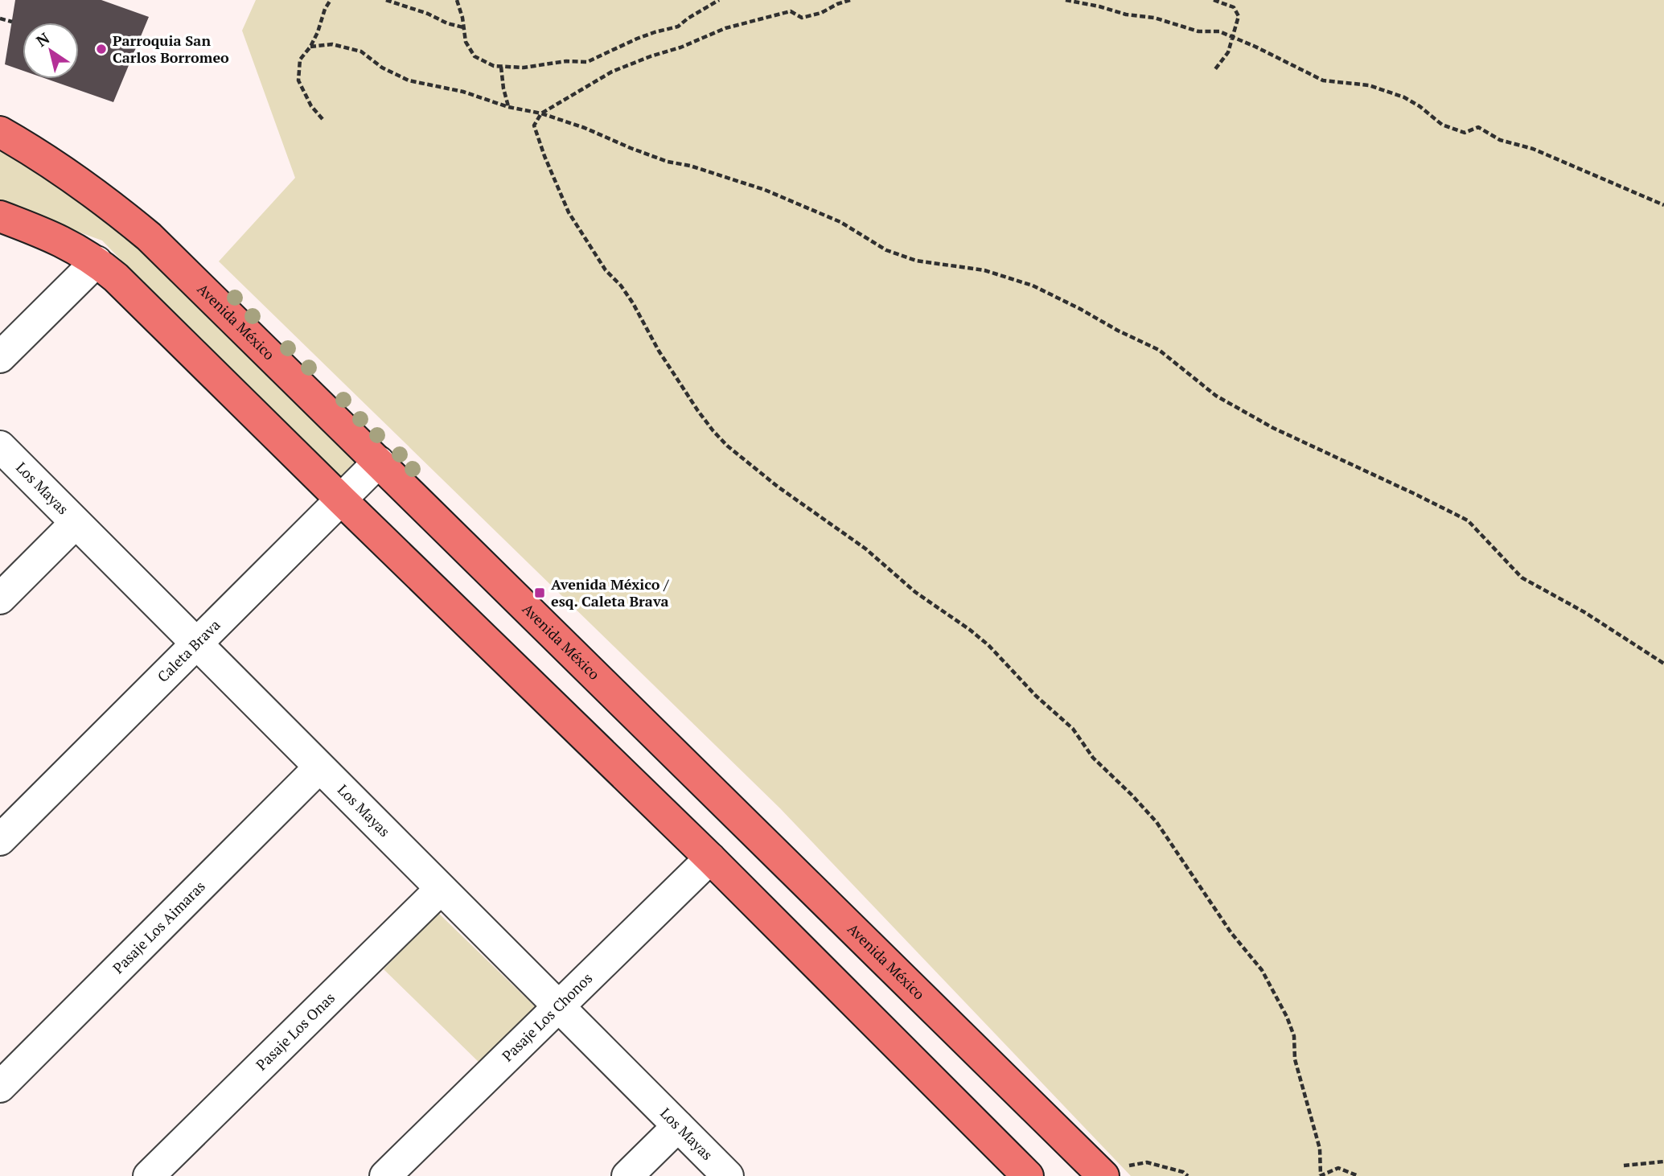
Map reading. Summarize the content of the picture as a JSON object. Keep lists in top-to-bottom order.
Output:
{
  "streets": {
    "main road": ["Avenida México"],
    "street": [
      "Los Mayas",
      "Caleta Brava",
      "Pasaje Los Aimaras",
      "Pasaje Los Chonos",
      "Pasaje Los Onas"
    ]
  },
  "crossings": [
    ["Avenida México", "Caleta Brava"],
    ["Los Mayas", "Caleta Brava"],
    ["Los Mayas", "Pasaje Los Aimaras"],
    ["Los Mayas", "Pasaje Los Chonos"],
    ["Los Mayas", "Pasaje Los Onas"]
  ],
  "places": {
    "other": ["Parroquia San Carlos Borromeo"],
    "transit": ["Avenida México / esq. Caleta Brava"]
  },
  "north": "top left"
}
